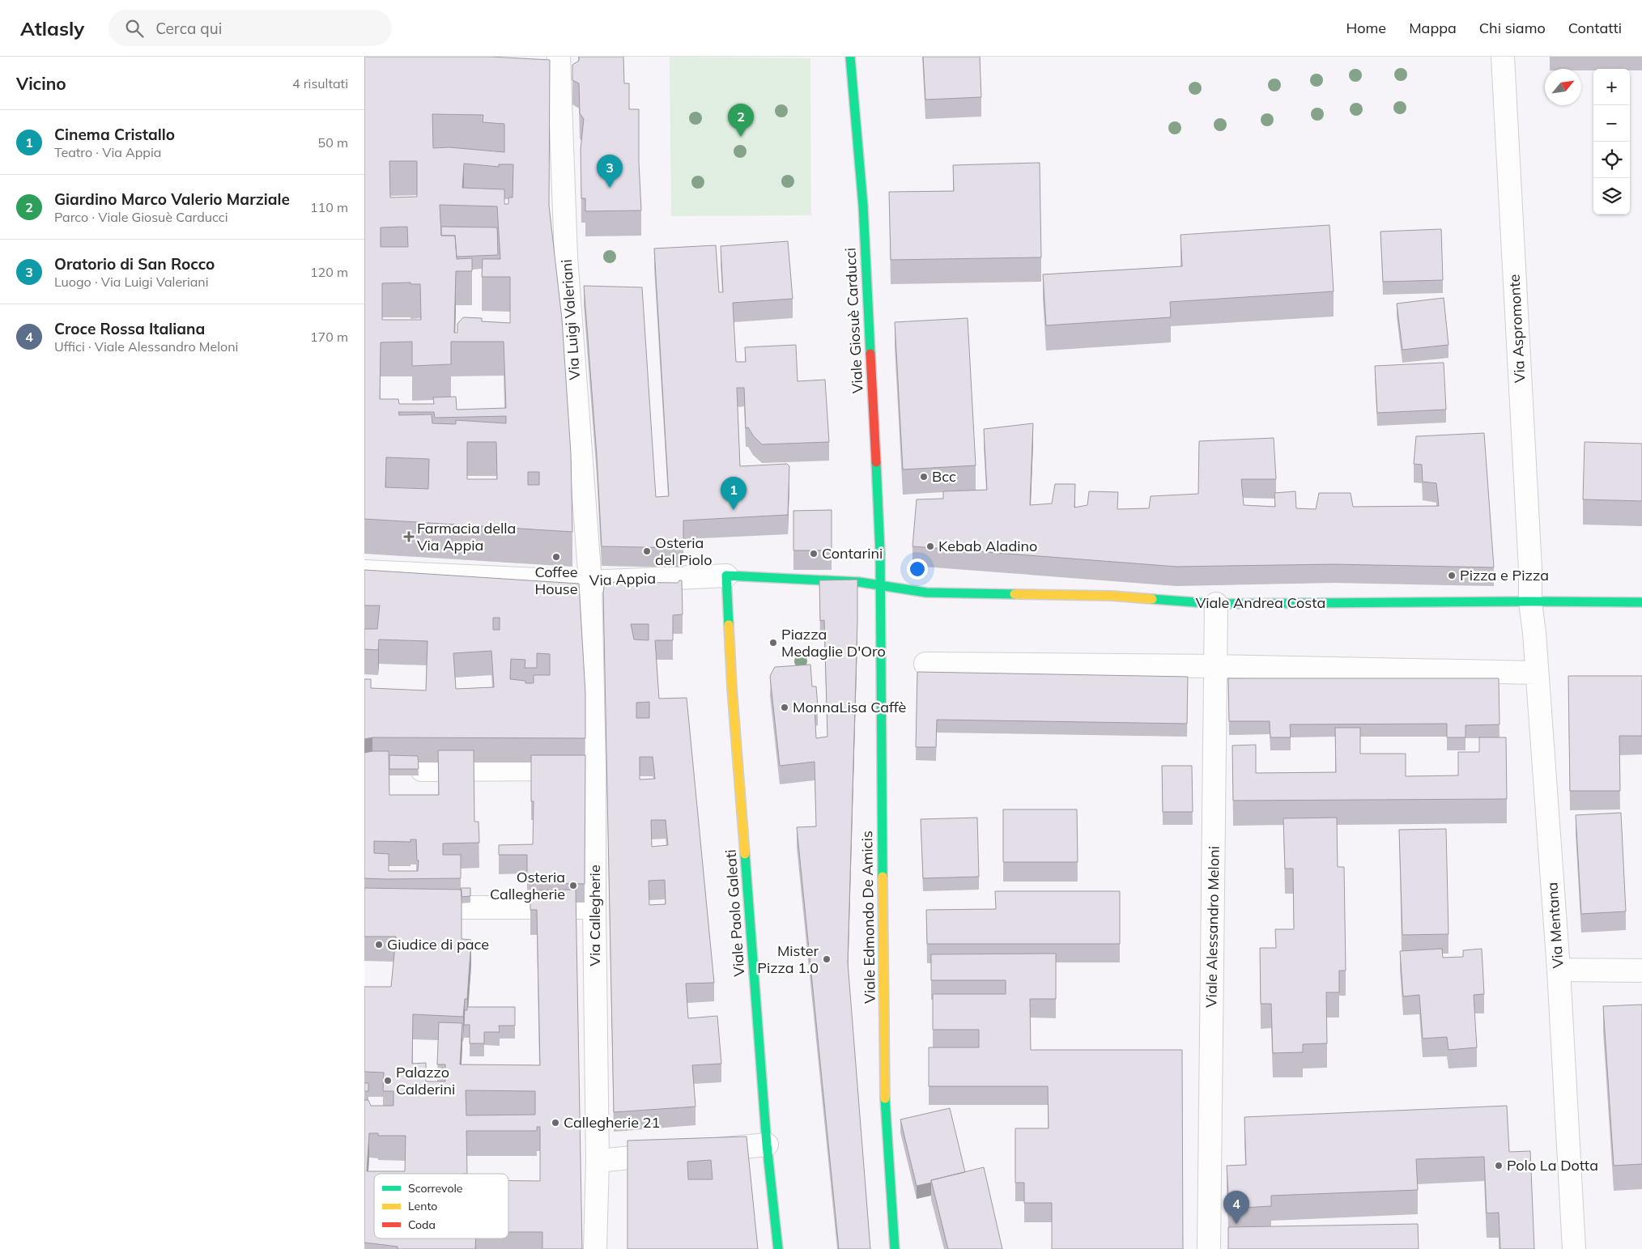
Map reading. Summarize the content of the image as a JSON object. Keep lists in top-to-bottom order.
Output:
{
  "streets": {
    "street": [
      "Via Luigi Valeriani",
      "Viale Giosuè Carducci",
      "Via Aspromonte",
      "Via Appia",
      "Viale Andrea Costa",
      "Viale Paolo Galeati",
      "Via Callegherie",
      "Viale Edmondo De Amicis",
      "Via Mentana",
      "Viale Alessandro Meloni"
    ]
  },
  "crossings": [
    ["Via Luigi Valeriani", "Via Appia"],
    ["Via Luigi Valeriani", "Via Callegherie"],
    ["Viale Giosuè Carducci", "Via Appia"],
    ["Viale Giosuè Carducci", "Viale Andrea Costa"],
    ["Viale Giosuè Carducci", "Viale Edmondo De Amicis"],
    ["Via Aspromonte", "Viale Andrea Costa"],
    ["Via Aspromonte", "Via Mentana"],
    ["Via Appia", "Viale Andrea Costa"],
    ["Via Appia", "Viale Paolo Galeati"],
    ["Via Appia", "Via Callegherie"],
    ["Via Appia", "Viale Edmondo De Amicis"],
    ["Viale Andrea Costa", "Viale Edmondo De Amicis"],
    ["Viale Andrea Costa", "Via Mentana"],
    ["Viale Andrea Costa", "Viale Alessandro Meloni"]
  ],
  "places": {
    "other": [
      "Bcc",
      "Kebab Aladino",
      "Osteria del Piolo",
      "Contarini",
      "Coffee House",
      "Pizza e Pizza",
      "Piazza Medaglie D'Oro",
      "MonnaLisa Caffè",
      "Osteria Callegherie",
      "Giudice di pace",
      "Mister Pizza 1.0",
      "Palazzo Calderini",
      "Callegherie 21",
      "Polo La Dotta"
    ],
    "health": ["Farmacia della Via Appia"]
  },
  "legend": ["Scorrevole", "Lento", "Coda"],
  "north": "top right",
  "page": {
    "header": "Atlasly",
    "search": "Cerca qui",
    "nav": [
      "Home",
      "Mappa",
      "Chi siamo",
      "Contatti"
    ],
    "heading": ["Vicino", "4 risultati"],
    "map_buttons": ["+", "−"],
    "pins": [
      "2",
      "3",
      "1",
      "4"
    ],
    "list": [
      {
        "mark": "1",
        "name": "Cinema Cristallo",
        "note": "Teatro · Via Appia",
        "value": "50 m"
      },
      {
        "mark": "2",
        "name": "Giardino Marco Valerio Marziale",
        "note": "Parco · Viale Giosuè Carducci",
        "value": "110 m"
      },
      {
        "mark": "3",
        "name": "Oratorio di San Rocco",
        "note": "Luogo · Via Luigi Valeriani",
        "value": "120 m"
      },
      {
        "mark": "4",
        "name": "Croce Rossa Italiana",
        "note": "Uffici · Viale Alessandro Meloni",
        "value": "170 m"
      }
    ]
  }
}
